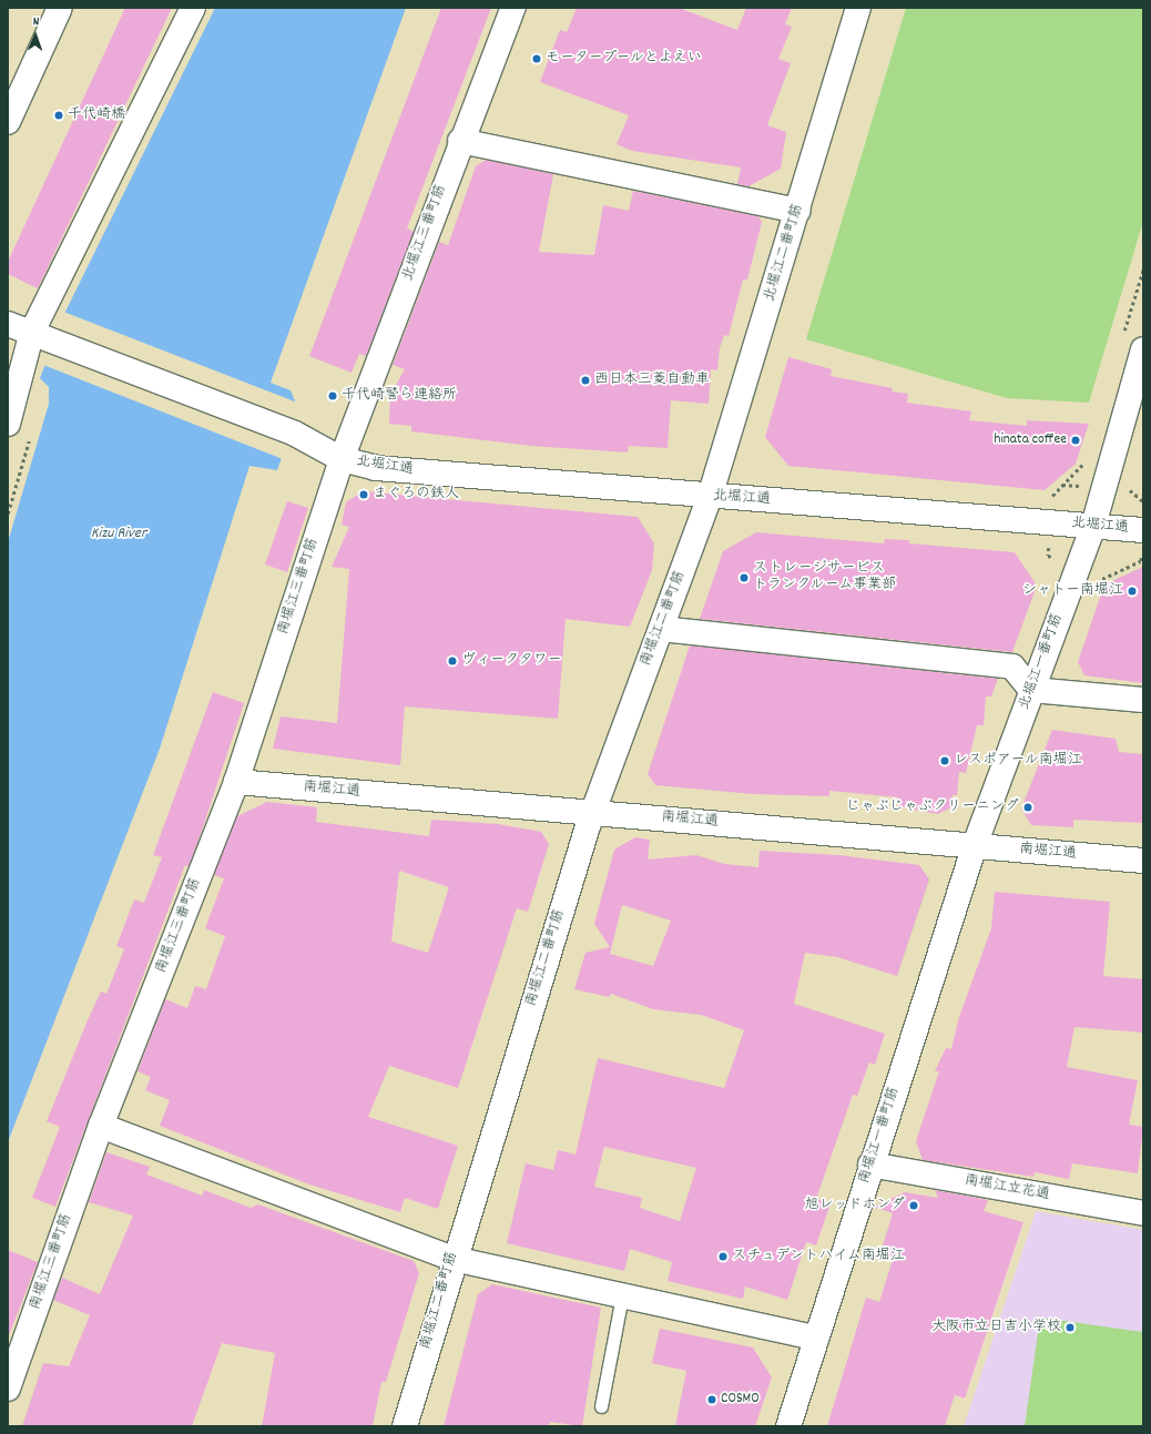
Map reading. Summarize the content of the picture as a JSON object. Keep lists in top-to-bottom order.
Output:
{
  "streets": {
    "street": [
      "北堀江三番町筋",
      "北堀江二番町筋",
      "北堀江通",
      "南堀江三番町筋",
      "南堀江二番町筋",
      "北堀江一番町筋",
      "南堀江通",
      "南堀江一番町筋",
      "南堀江立花通"
    ]
  },
  "crossings": [
    ["北堀江三番町筋", "北堀江通"],
    ["北堀江三番町筋", "南堀江三番町筋"],
    ["北堀江二番町筋", "北堀江通"],
    ["北堀江二番町筋", "南堀江二番町筋"],
    ["北堀江通", "南堀江三番町筋"],
    ["北堀江通", "南堀江二番町筋"],
    ["北堀江通", "北堀江一番町筋"],
    ["南堀江三番町筋", "南堀江通"],
    ["南堀江二番町筋", "南堀江通"],
    ["北堀江一番町筋", "南堀江通"],
    ["北堀江一番町筋", "南堀江一番町筋"],
    ["南堀江通", "南堀江一番町筋"],
    ["南堀江一番町筋", "南堀江立花通"]
  ],
  "water": ["Kizu River"],
  "places": [
    "モータープールとよえい",
    "千代崎橋",
    "西日本三菱自動車",
    "千代崎警ら連絡所",
    "hinata coffee",
    "まぐろの鉄人",
    "ストレージサービス トランクルーム事業部",
    "シャトー南堀江",
    "ヴィークタワー",
    "レスポアール南堀江",
    "じゃぶじゃぶクリーニング",
    "旭レッドホンダ",
    "スチュデントハイム南堀江",
    "大阪市立日吉小学校",
    "COSMO"
  ],
  "north": "top"
}
